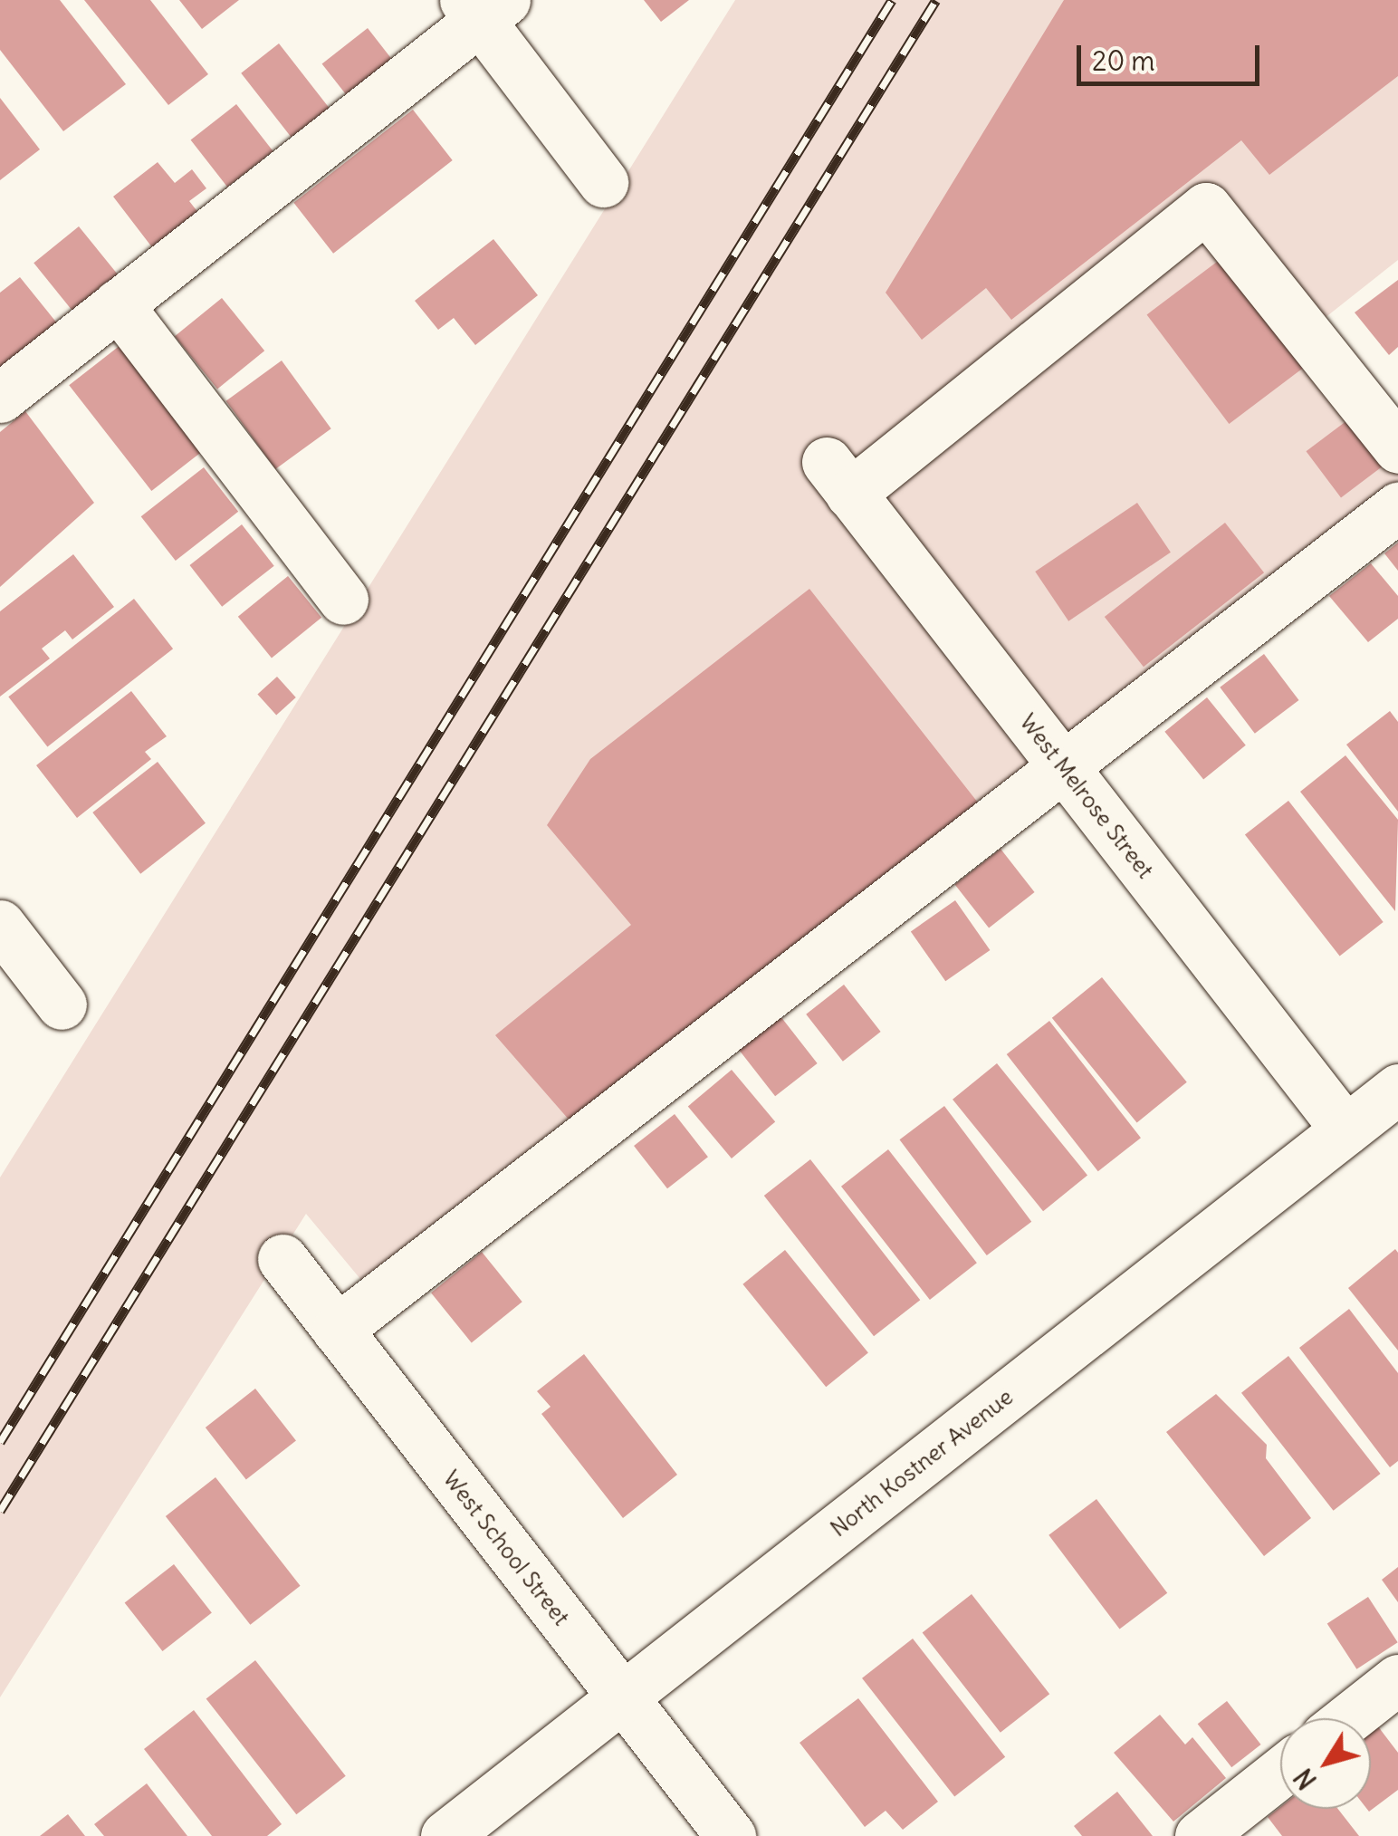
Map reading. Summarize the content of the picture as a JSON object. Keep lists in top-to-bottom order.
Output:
{
  "streets": {
    "street": ["West Melrose Street", "North Kostner Avenue", "West School Street"]
  },
  "crossings": [
    ["West Melrose Street", "North Kostner Avenue"],
    ["North Kostner Avenue", "West School Street"]
  ],
  "scale_bar": "20 m",
  "north": "bottom left"
}
